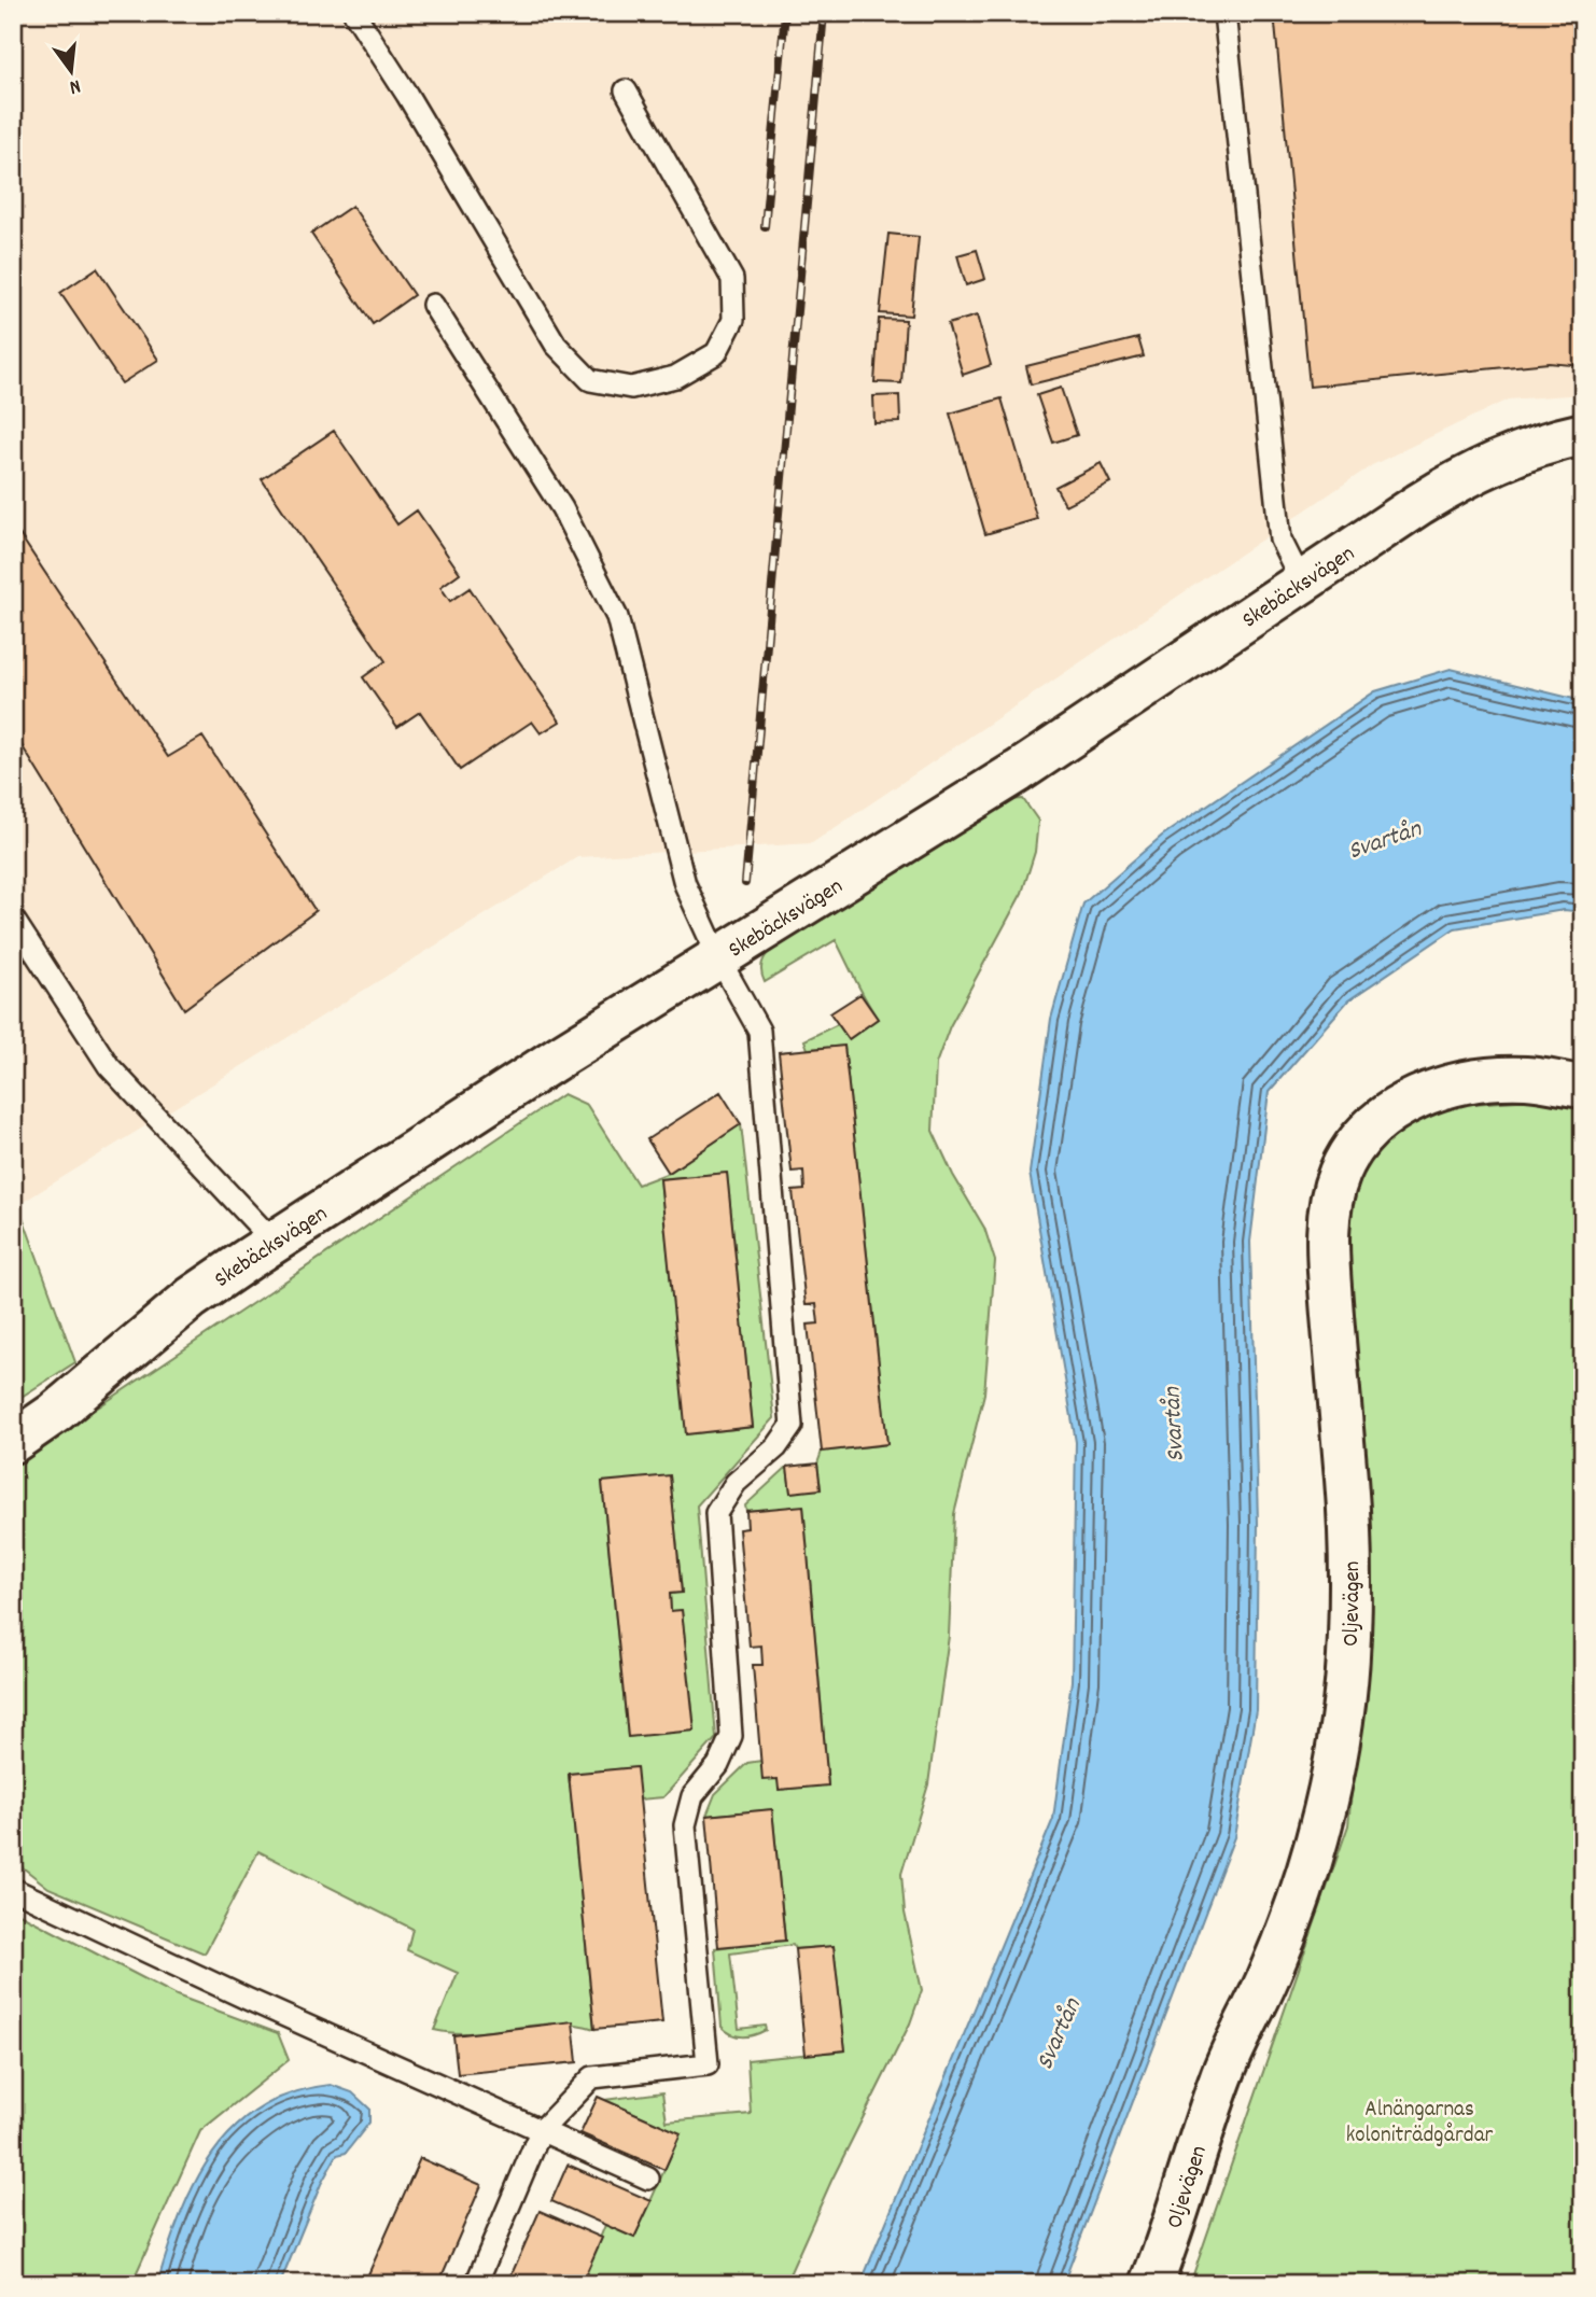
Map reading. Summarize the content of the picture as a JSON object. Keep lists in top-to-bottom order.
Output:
{
  "streets": {
    "street": ["Skebäcksvägen", "Oljevägen"]
  },
  "water": ["Svartån"],
  "parks": ["Alnängarnas koloniträdgårdar"],
  "north": "bottom"
}
